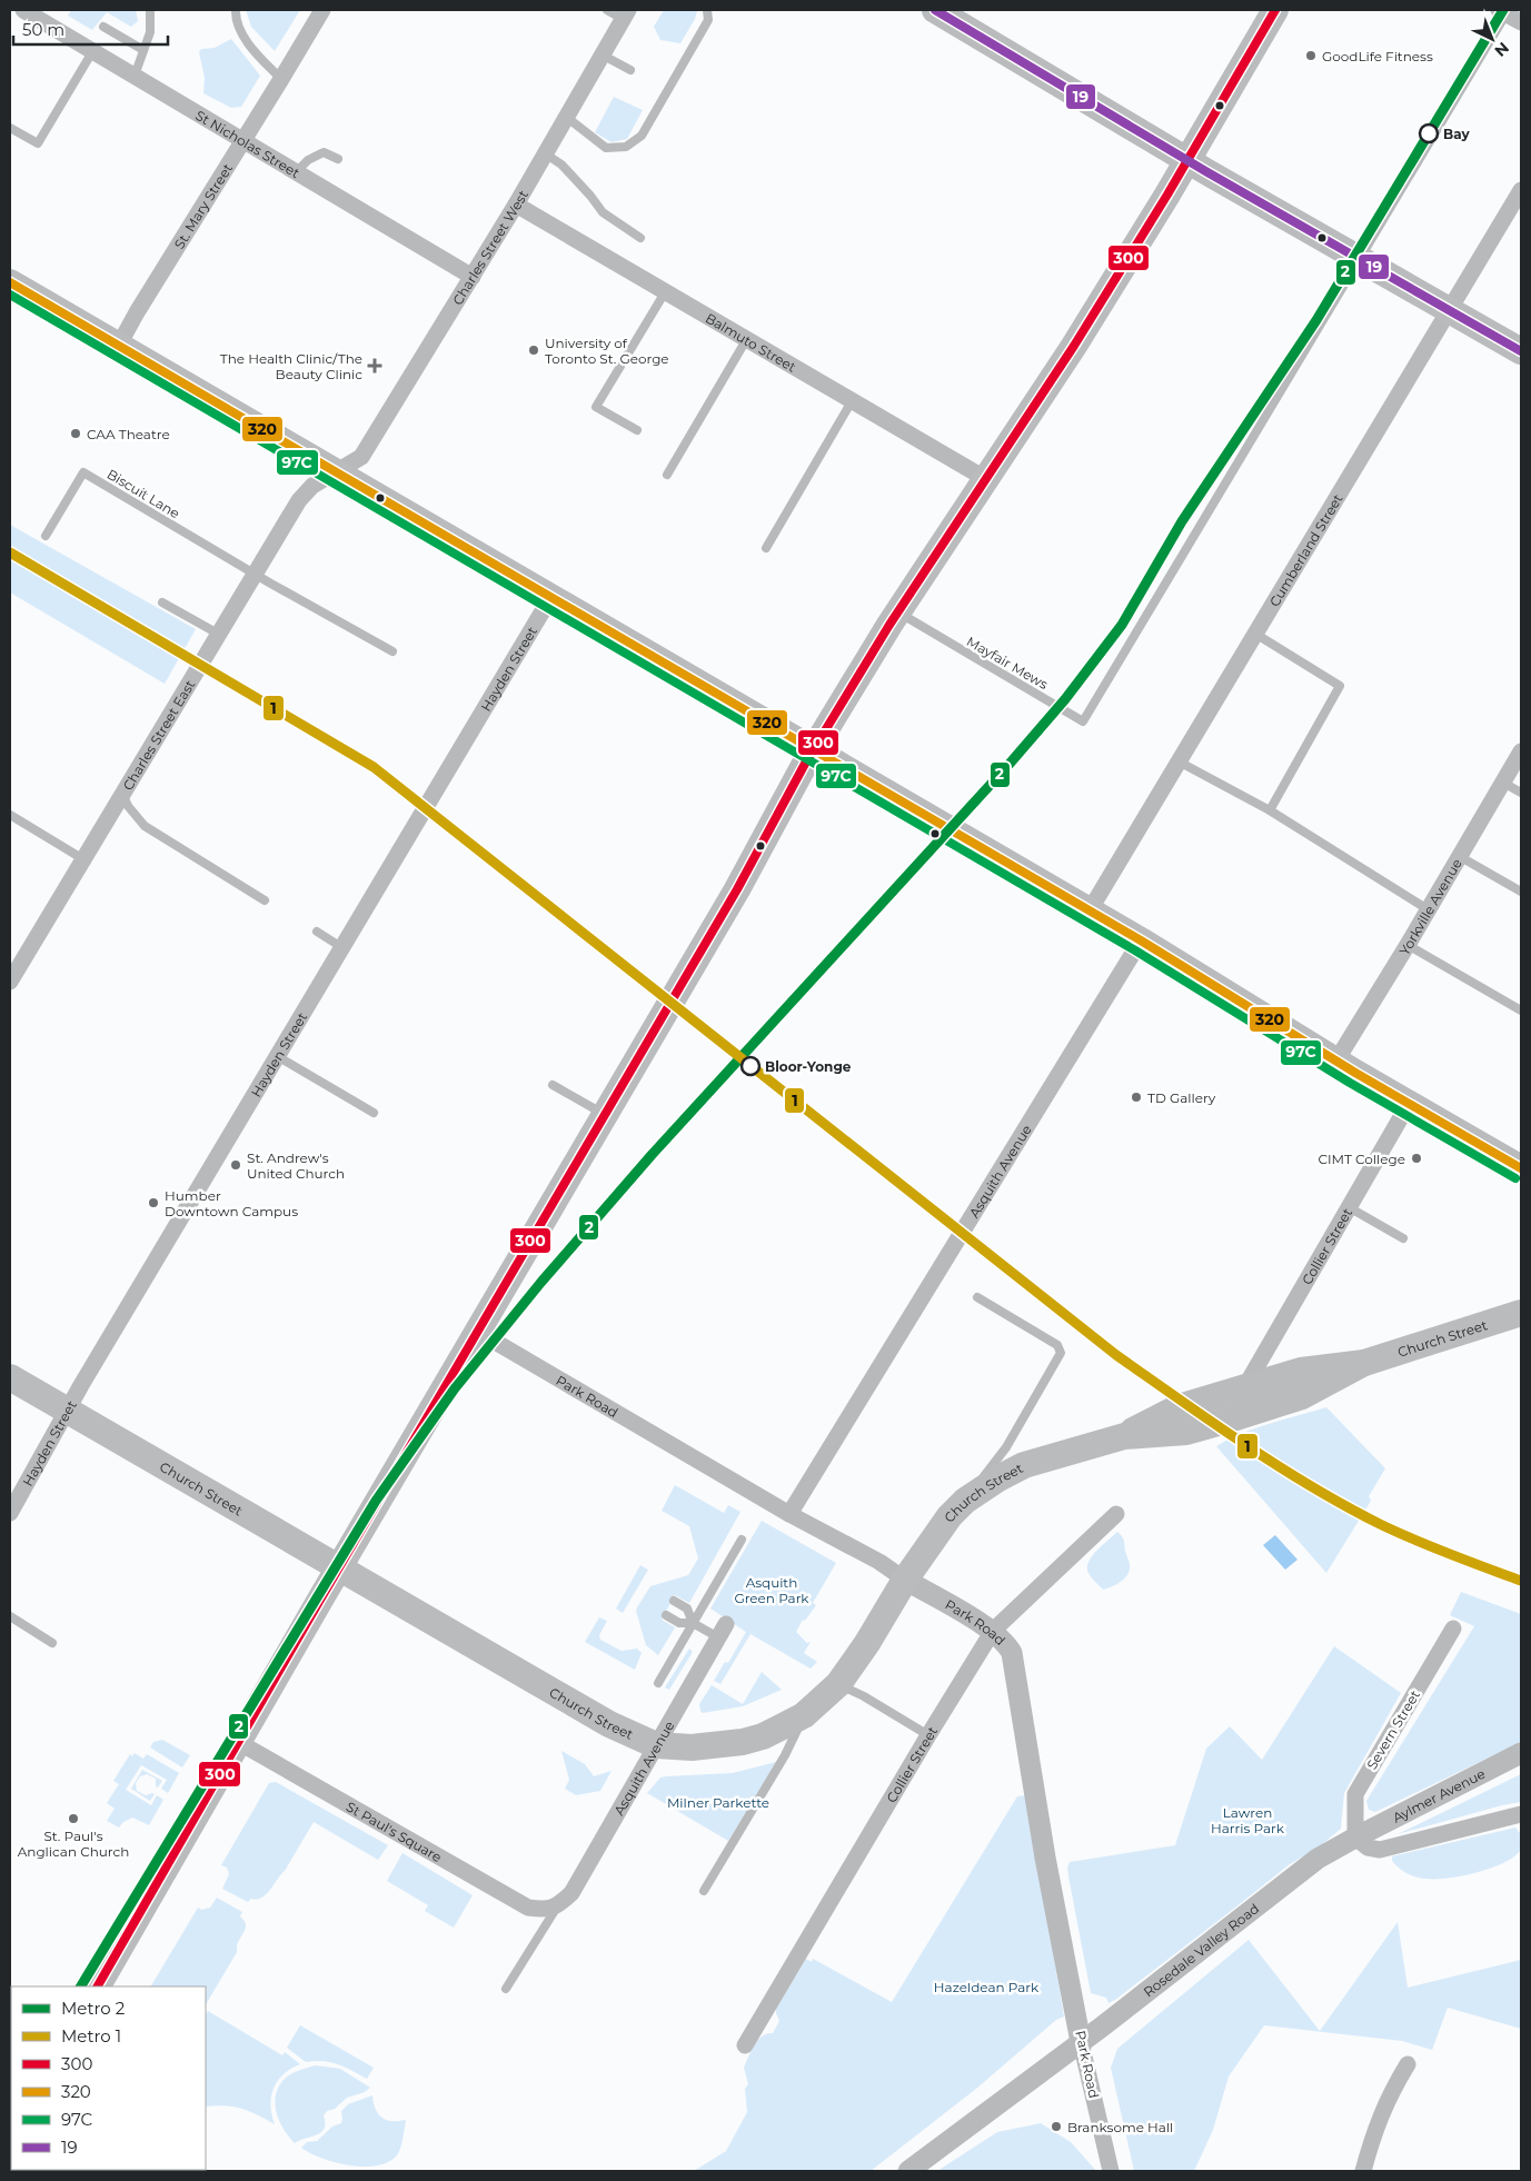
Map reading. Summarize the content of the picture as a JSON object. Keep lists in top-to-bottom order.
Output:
{
  "streets": {
    "main road": ["Church Street"],
    "street": [
      "St Nicholas Street",
      "St. Mary Street",
      "Charles Street West",
      "Balmuto Street",
      "Cumberland Street",
      "Hayden Street",
      "Charles Street East",
      "Yorkville Avenue",
      "Asquith Avenue",
      "Collier Street",
      "Park Road",
      "Severn Street",
      "Aylmer Avenue",
      "St Paul's Square",
      "Rosedale Valley Road"
    ],
    "lane": ["Biscuit Lane", "Mayfair Mews"]
  },
  "crossings": [
    ["St Nicholas Street", "St. Mary Street"],
    ["St Nicholas Street", "Charles Street West"],
    ["Charles Street West", "Balmuto Street"],
    ["Charles Street West", "Charles Street East"],
    ["Biscuit Lane", "Charles Street East"],
    ["Hayden Street", "Church Street"],
    ["Asquith Avenue", "Church Street"],
    ["Asquith Avenue", "Park Road"],
    ["Asquith Avenue", "St Paul's Square"],
    ["Collier Street", "Church Street"],
    ["Collier Street", "Park Road"],
    ["Church Street", "Park Road"],
    ["Park Road", "Rosedale Valley Road"],
    ["Severn Street", "Aylmer Avenue"],
    ["Severn Street", "Rosedale Valley Road"],
    ["Aylmer Avenue", "Rosedale Valley Road"]
  ],
  "parks": [
    "Asquith Green Park",
    "Milner Parkette",
    "Lawren Harris Park",
    "Hazeldean Park"
  ],
  "places": {
    "other": [
      "GoodLife Fitness",
      "Bay",
      "University of Toronto St. George",
      "CAA Theatre",
      "Bloor-Yonge",
      "TD Gallery",
      "CIMT College",
      "St. Andrew's United Church",
      "Humber Downtown Campus",
      "St. Paul's Anglican Church",
      "Branksome Hall"
    ],
    "health": ["The Health Clinic/The Beauty Clinic"]
  },
  "lines": [
    "metro line 2",
    "transit line 300",
    "transit line 19",
    "transit line 320",
    "transit line 97C",
    "metro line 1"
  ],
  "legend": [
    "Metro 2",
    "Metro 1",
    "300",
    "320",
    "97C",
    "19"
  ],
  "scale_bar": "50 m",
  "north": "bottom right"
}
